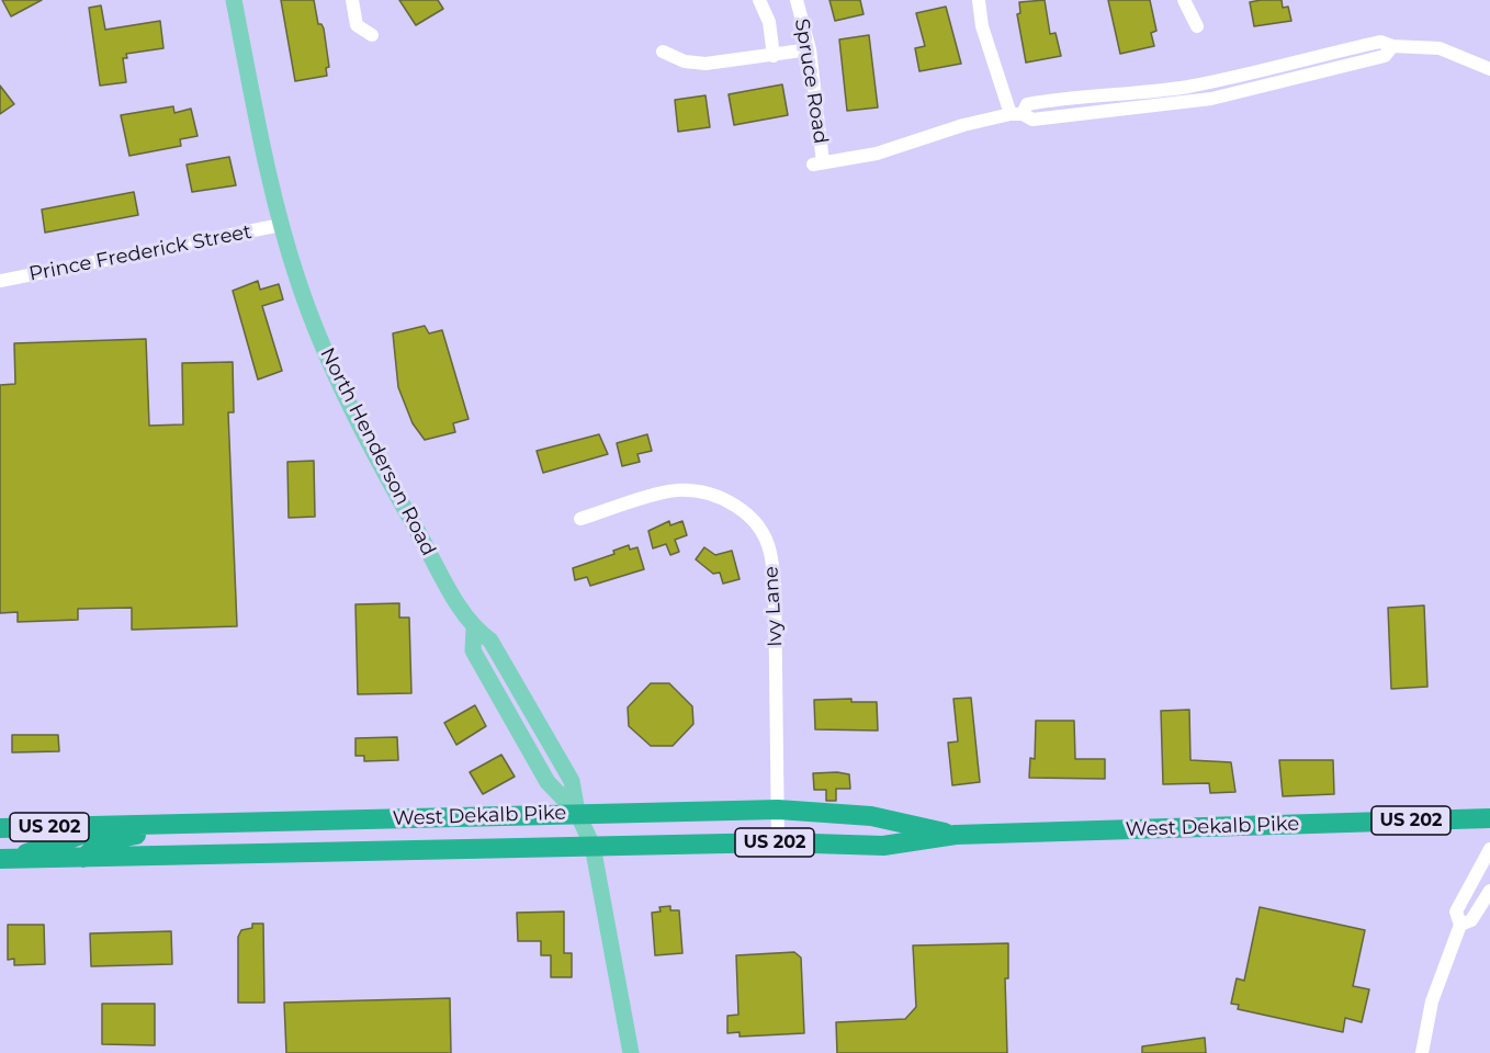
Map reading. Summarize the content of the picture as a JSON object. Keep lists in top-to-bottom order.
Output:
{
  "streets": {
    "highway": ["West Dekalb Pike", "US 202"],
    "main road": ["North Henderson Road"],
    "street": ["Spruce Road", "Prince Frederick Street", "Ivy Lane"]
  },
  "crossings": [
    ["Prince Frederick Street", "North Henderson Road"],
    ["North Henderson Road", "West Dekalb Pike"],
    ["Ivy Lane", "West Dekalb Pike"]
  ]
}
